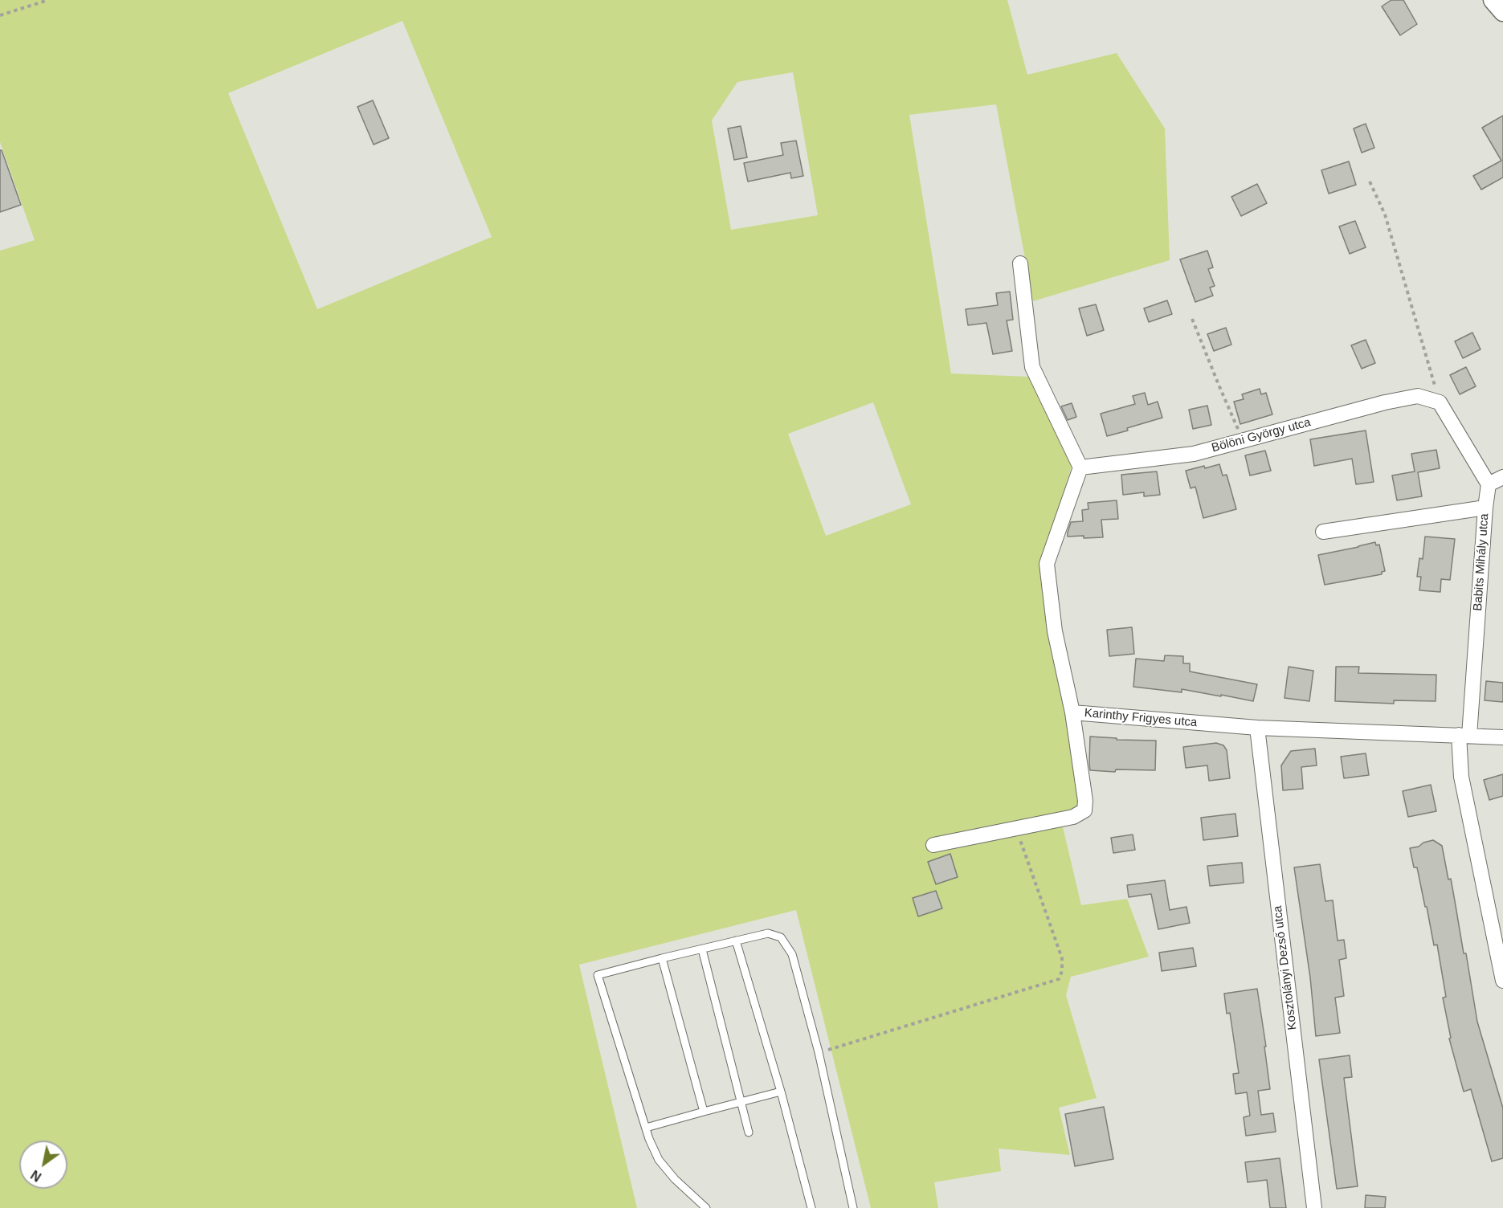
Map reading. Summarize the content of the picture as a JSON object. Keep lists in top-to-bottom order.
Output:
{
  "streets": {
    "street": [
      "Bölöni György utca",
      "Babits Mihály utca",
      "Karinthy Frigyes utca",
      "Kosztolányi Dezső utca"
    ]
  },
  "crossings": [
    ["Bölöni György utca", "Karinthy Frigyes utca"],
    ["Babits Mihály utca", "Karinthy Frigyes utca"],
    ["Karinthy Frigyes utca", "Kosztolányi Dezső utca"]
  ],
  "north": "bottom left"
}
